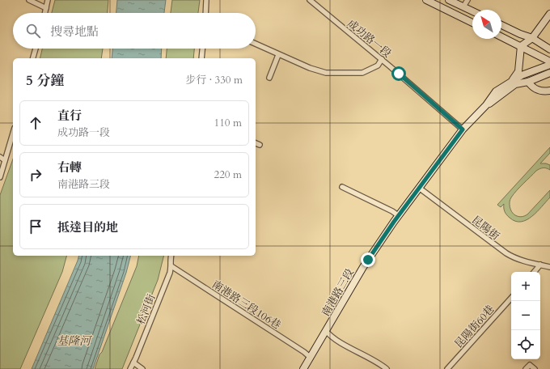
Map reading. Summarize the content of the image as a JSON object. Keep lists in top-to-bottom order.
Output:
{
  "streets": {
    "main road": ["南港路三段"],
    "street": [
      "成功路一段",
      "昆陽街",
      "南港路三段106巷",
      "松河街",
      "昆陽街60巷"
    ]
  },
  "crossings": [
    ["成功路一段", "南港路三段"],
    ["昆陽街", "南港路三段"],
    ["南港路三段", "南港路三段106巷"],
    ["南港路三段106巷", "松河街"]
  ],
  "water": ["基隆河"],
  "north": "top left",
  "page": {
    "search": "搜尋地點",
    "heading": ["5 分鐘", "步行 · 330 m"],
    "list": [
      ["直行", "成功路一段", "110 m"],
      ["右轉", "南港路三段", "220 m"],
      "抵達目的地"
    ],
    "map_buttons": ["+", "−"]
  }
}
